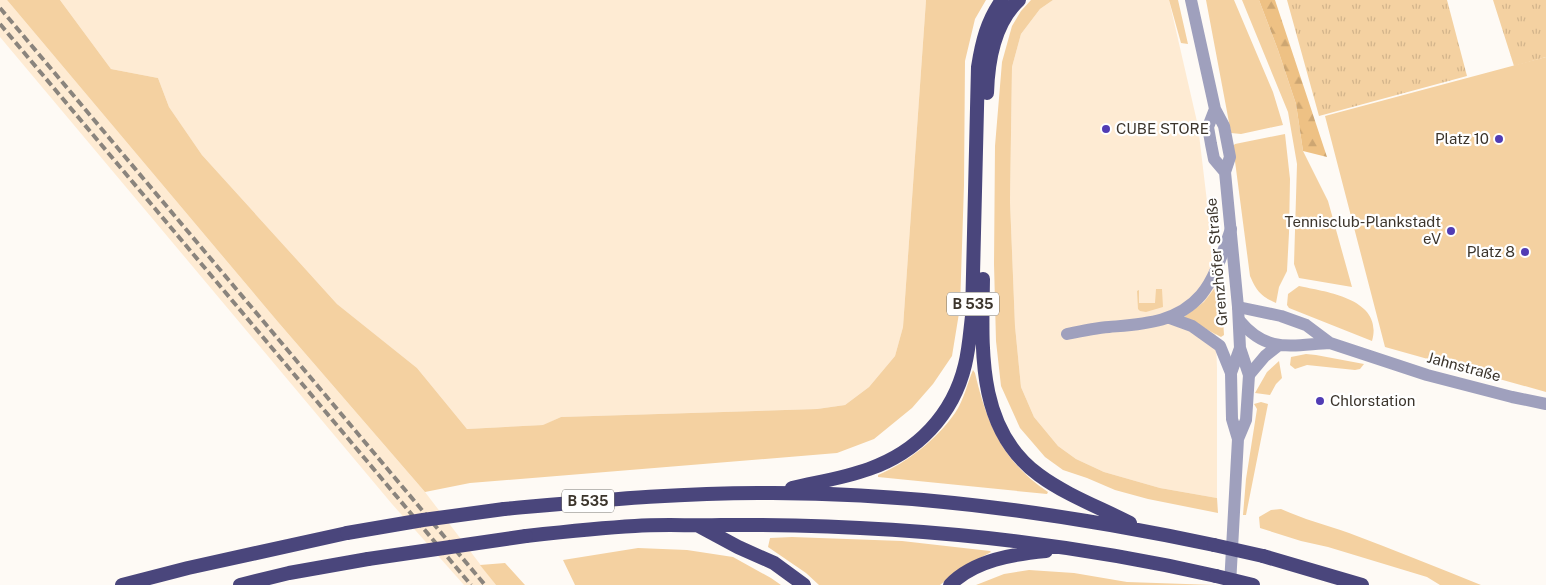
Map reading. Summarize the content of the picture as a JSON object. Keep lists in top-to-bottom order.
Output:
{
  "streets": {
    "highway": ["B 535"],
    "street": ["Grenzhöfer Straße", "Jahnstraße"]
  },
  "places": [
    "CUBE STORE",
    "Platz 10",
    "Tennisclub-Plankstadt eV",
    "Platz 8",
    "Chlorstation"
  ]
}
